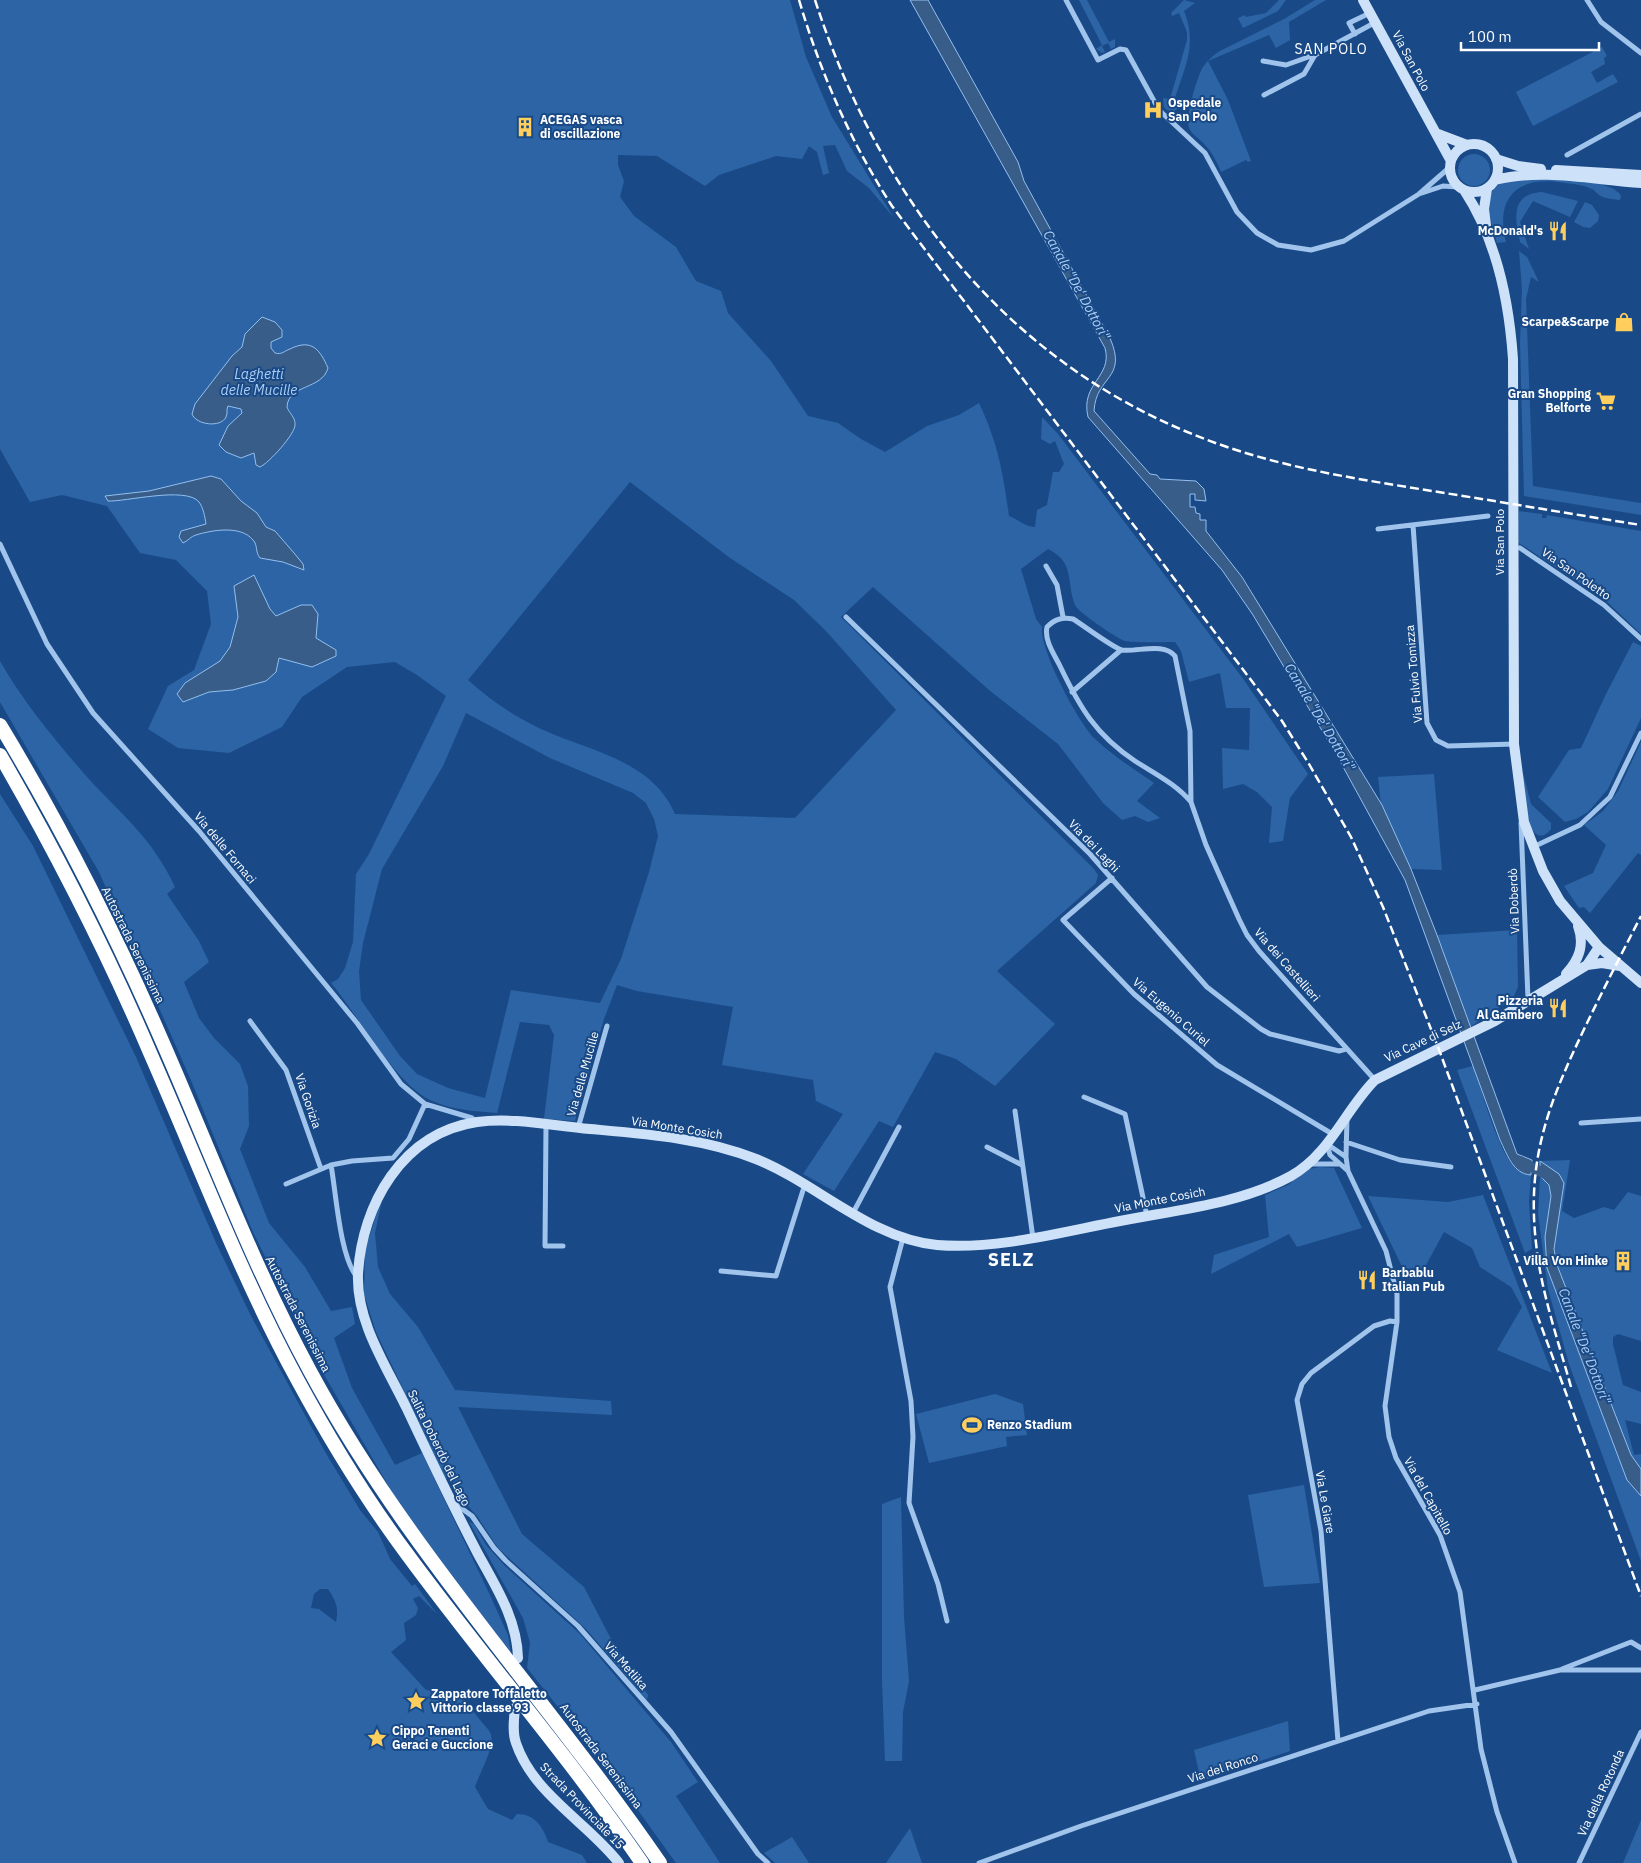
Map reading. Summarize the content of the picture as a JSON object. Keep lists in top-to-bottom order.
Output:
{
  "streets": {
    "highway": ["Autostrada Serenissima"],
    "street": [
      "Via San Polo",
      "Via San Poletto",
      "Via Fulvio Tomizza",
      "Via dei Laghi",
      "Via delle Fornaci",
      "Via Doberdò",
      "Via dei Castellieri",
      "Via Eugenio Curiel",
      "Via Cave di Selz",
      "Via delle Mucille",
      "Via Gorizia",
      "Via Monte Cosich",
      "Salita Doberdò del Lago",
      "Via del Capitello",
      "Via Le Giare",
      "Via Metlika",
      "Via del Ronco",
      "Via della Rotonda",
      "Strada Provinciale 15"
    ]
  },
  "crossings": [
    ["Via San Polo", "Via Fulvio Tomizza"],
    ["Via San Polo", "Via Doberdò"],
    ["Via San Polo", "Via Cave di Selz"],
    ["Via dei Laghi", "Via dei Castellieri"],
    ["Via dei Laghi", "Via Eugenio Curiel"],
    ["Via delle Fornaci", "Via Monte Cosich"],
    ["Via delle Fornaci", "Salita Doberdò del Lago"],
    ["Via Doberdò", "Via Cave di Selz"],
    ["Via dei Castellieri", "Via Cave di Selz"],
    ["Via dei Castellieri", "Via Monte Cosich"],
    ["Via Eugenio Curiel", "Via Monte Cosich"],
    ["Via Cave di Selz", "Via Monte Cosich"],
    ["Via delle Mucille", "Via Monte Cosich"],
    ["Via Monte Cosich", "Salita Doberdò del Lago"],
    ["Via Monte Cosich", "Via del Capitello"],
    ["Salita Doberdò del Lago", "Via Metlika"],
    ["Via del Capitello", "Via Le Giare"],
    ["Via del Capitello", "Via del Ronco"],
    ["Via Le Giare", "Via del Ronco"]
  ],
  "districts": ["SAN POLO", "SELZ"],
  "water": ["Canale \"De' Dottori\"", "Laghetti delle Mucille"],
  "places": {
    "hospital": ["Ospedale San Polo"],
    "building": ["ACEGAS vasca di oscillazione", "Villa Von Hinke"],
    "restaurant": ["McDonald's", "Pizzeria Al Gambero", "Barbablu Italian Pub"],
    "shop": ["Scarpe&Scarpe"],
    "supermarket": ["Gran Shopping Belforte"],
    "sports": ["Renzo Stadium"],
    "place": ["Zappatore Toffaletto Vittorio classe 93", "Cippo Tenenti Geraci e Guccione"]
  },
  "scale_bar": "100 m"
}
